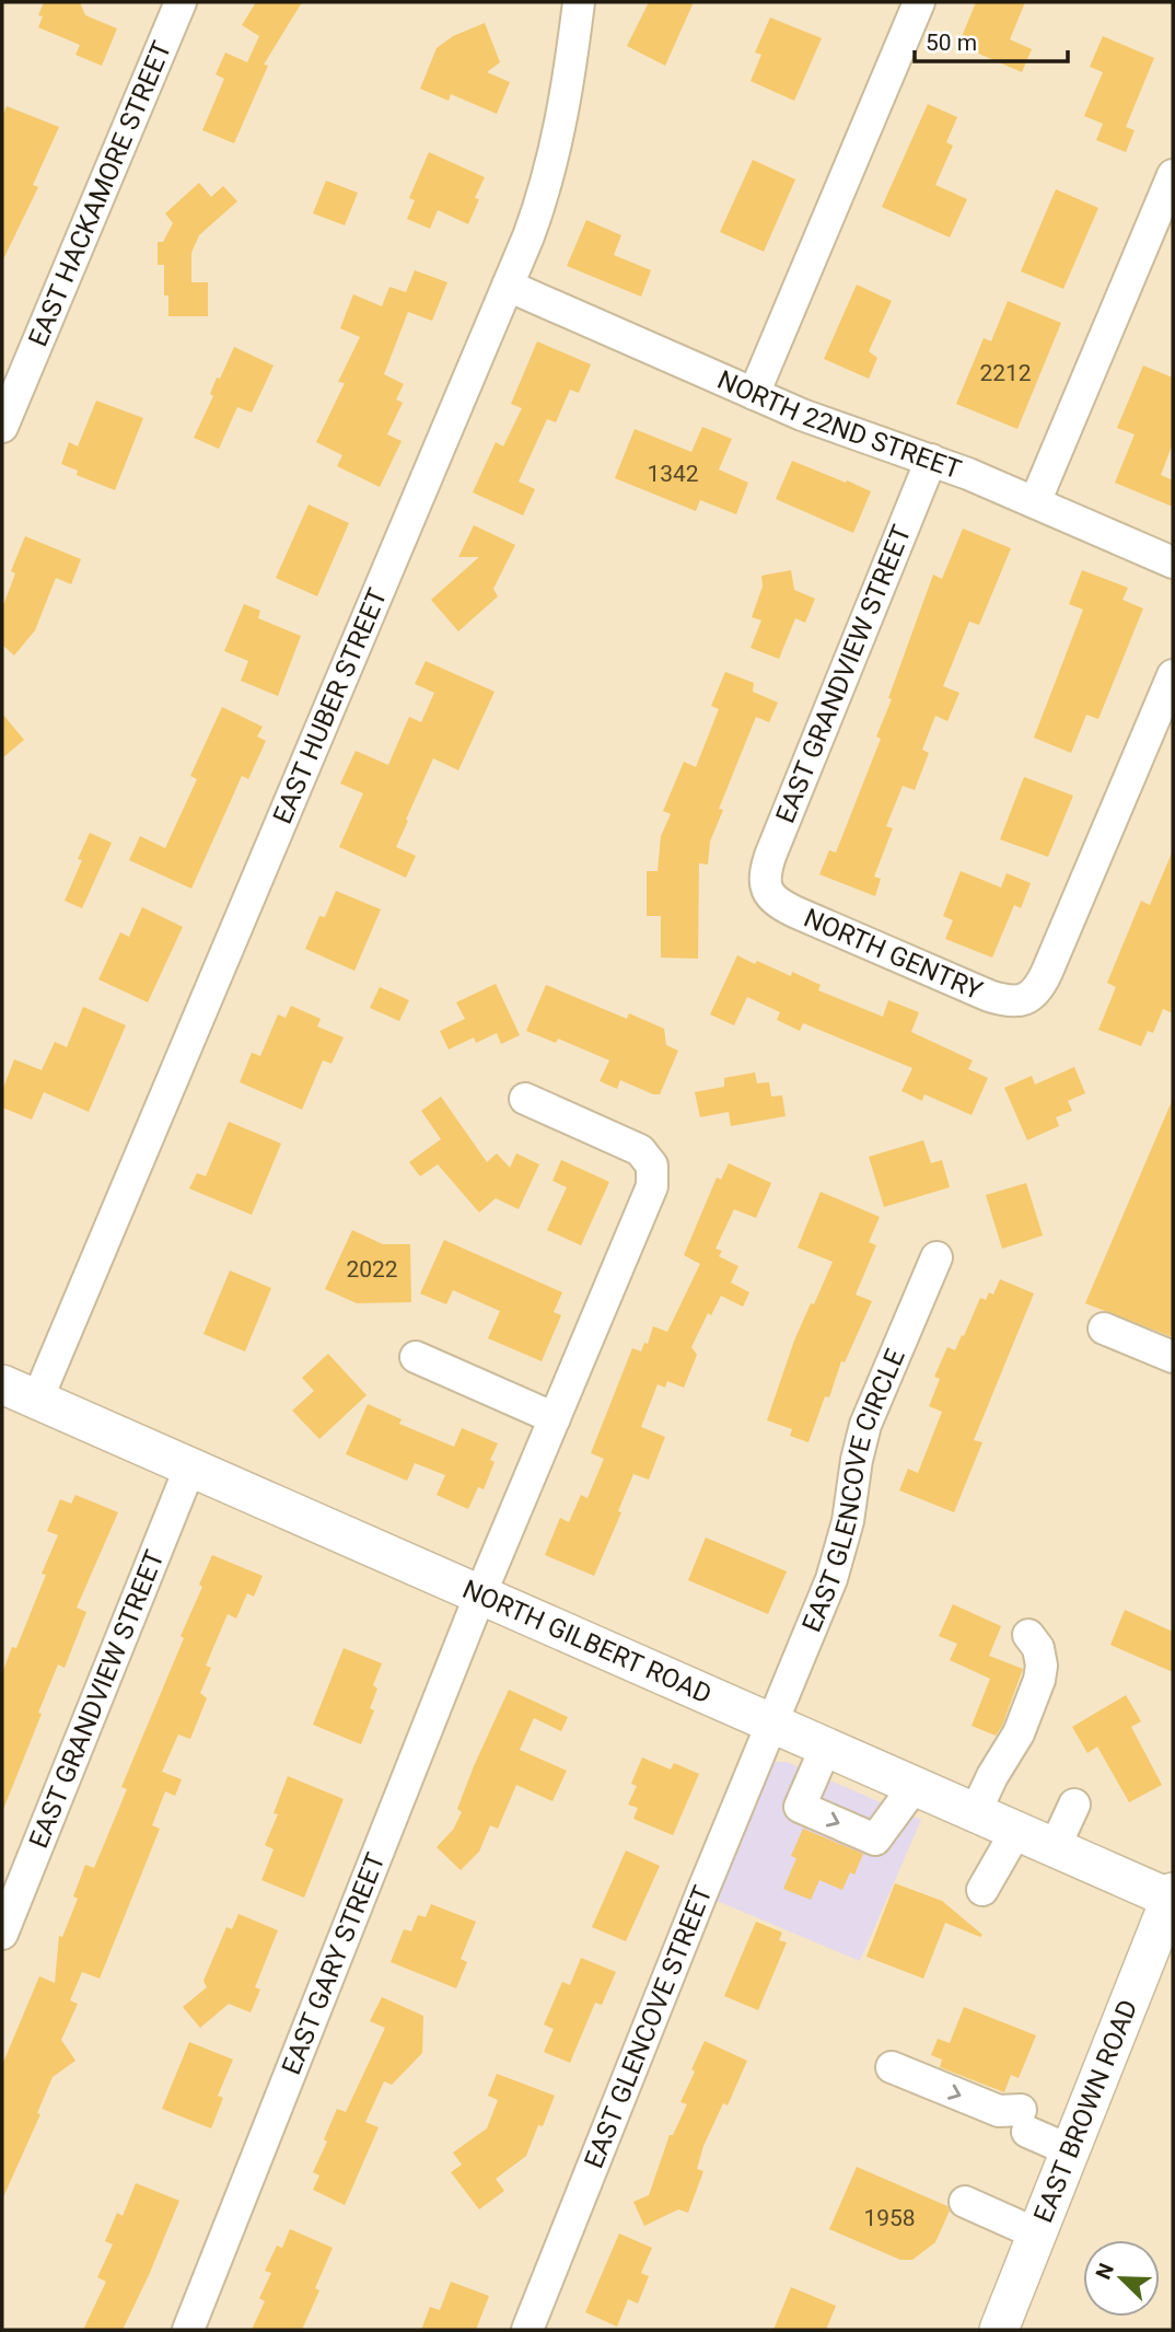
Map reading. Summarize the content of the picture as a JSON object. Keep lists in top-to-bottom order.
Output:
{
  "streets": {
    "main road": ["NORTH GILBERT ROAD", "EAST BROWN ROAD"],
    "street": [
      "EAST HACKAMORE STREET",
      "NORTH 22ND STREET",
      "EAST GRANDVIEW STREET",
      "EAST HUBER STREET",
      "NORTH GENTRY",
      "EAST GLENCOVE CIRCLE",
      "EAST GARY STREET",
      "EAST GLENCOVE STREET"
    ]
  },
  "crossings": [
    ["NORTH 22ND STREET", "EAST GRANDVIEW STREET"],
    ["NORTH 22ND STREET", "EAST HUBER STREET"],
    ["EAST GRANDVIEW STREET", "NORTH GENTRY"],
    ["EAST GRANDVIEW STREET", "NORTH GILBERT ROAD"],
    ["EAST HUBER STREET", "NORTH GILBERT ROAD"],
    ["EAST GLENCOVE CIRCLE", "NORTH GILBERT ROAD"],
    ["EAST GLENCOVE CIRCLE", "EAST GLENCOVE STREET"],
    ["NORTH GILBERT ROAD", "EAST GARY STREET"],
    ["NORTH GILBERT ROAD", "EAST GLENCOVE STREET"],
    ["NORTH GILBERT ROAD", "EAST BROWN ROAD"]
  ],
  "house_numbers": [
    "2212",
    "1342",
    "2022",
    "1958"
  ],
  "scale_bar": "50 m",
  "north": "top left"
}
